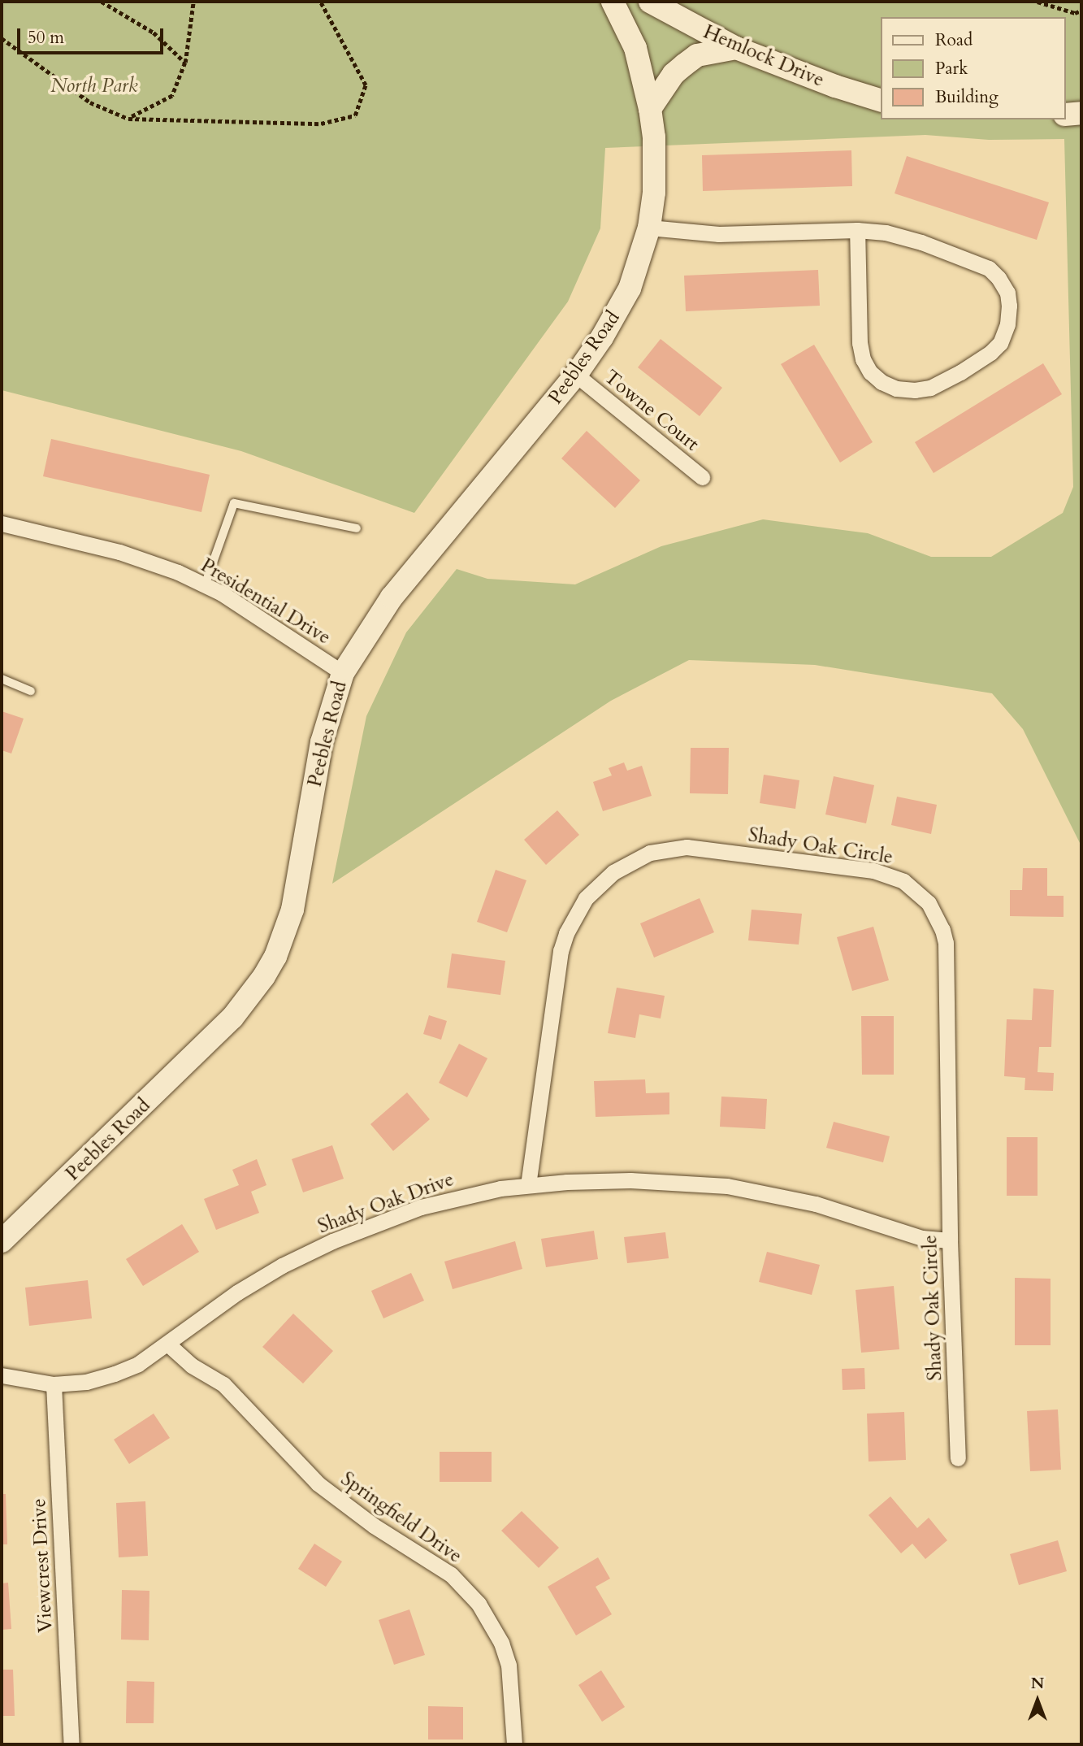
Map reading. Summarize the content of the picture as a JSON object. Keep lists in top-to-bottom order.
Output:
{
  "streets": {
    "street": [
      "Hemlock Drive",
      "Peebles Road",
      "Towne Court",
      "Presidential Drive",
      "Shady Oak Circle",
      "Shady Oak Drive",
      "Springfield Drive",
      "Viewcrest Drive"
    ]
  },
  "crossings": [
    ["Peebles Road", "Towne Court"],
    ["Peebles Road", "Presidential Drive"],
    ["Shady Oak Circle", "Shady Oak Drive"],
    ["Shady Oak Drive", "Springfield Drive"],
    ["Shady Oak Drive", "Viewcrest Drive"]
  ],
  "parks": ["North Park"],
  "legend": ["Road", "Park", "Building"],
  "scale_bar": "50 m",
  "north": "top"
}
